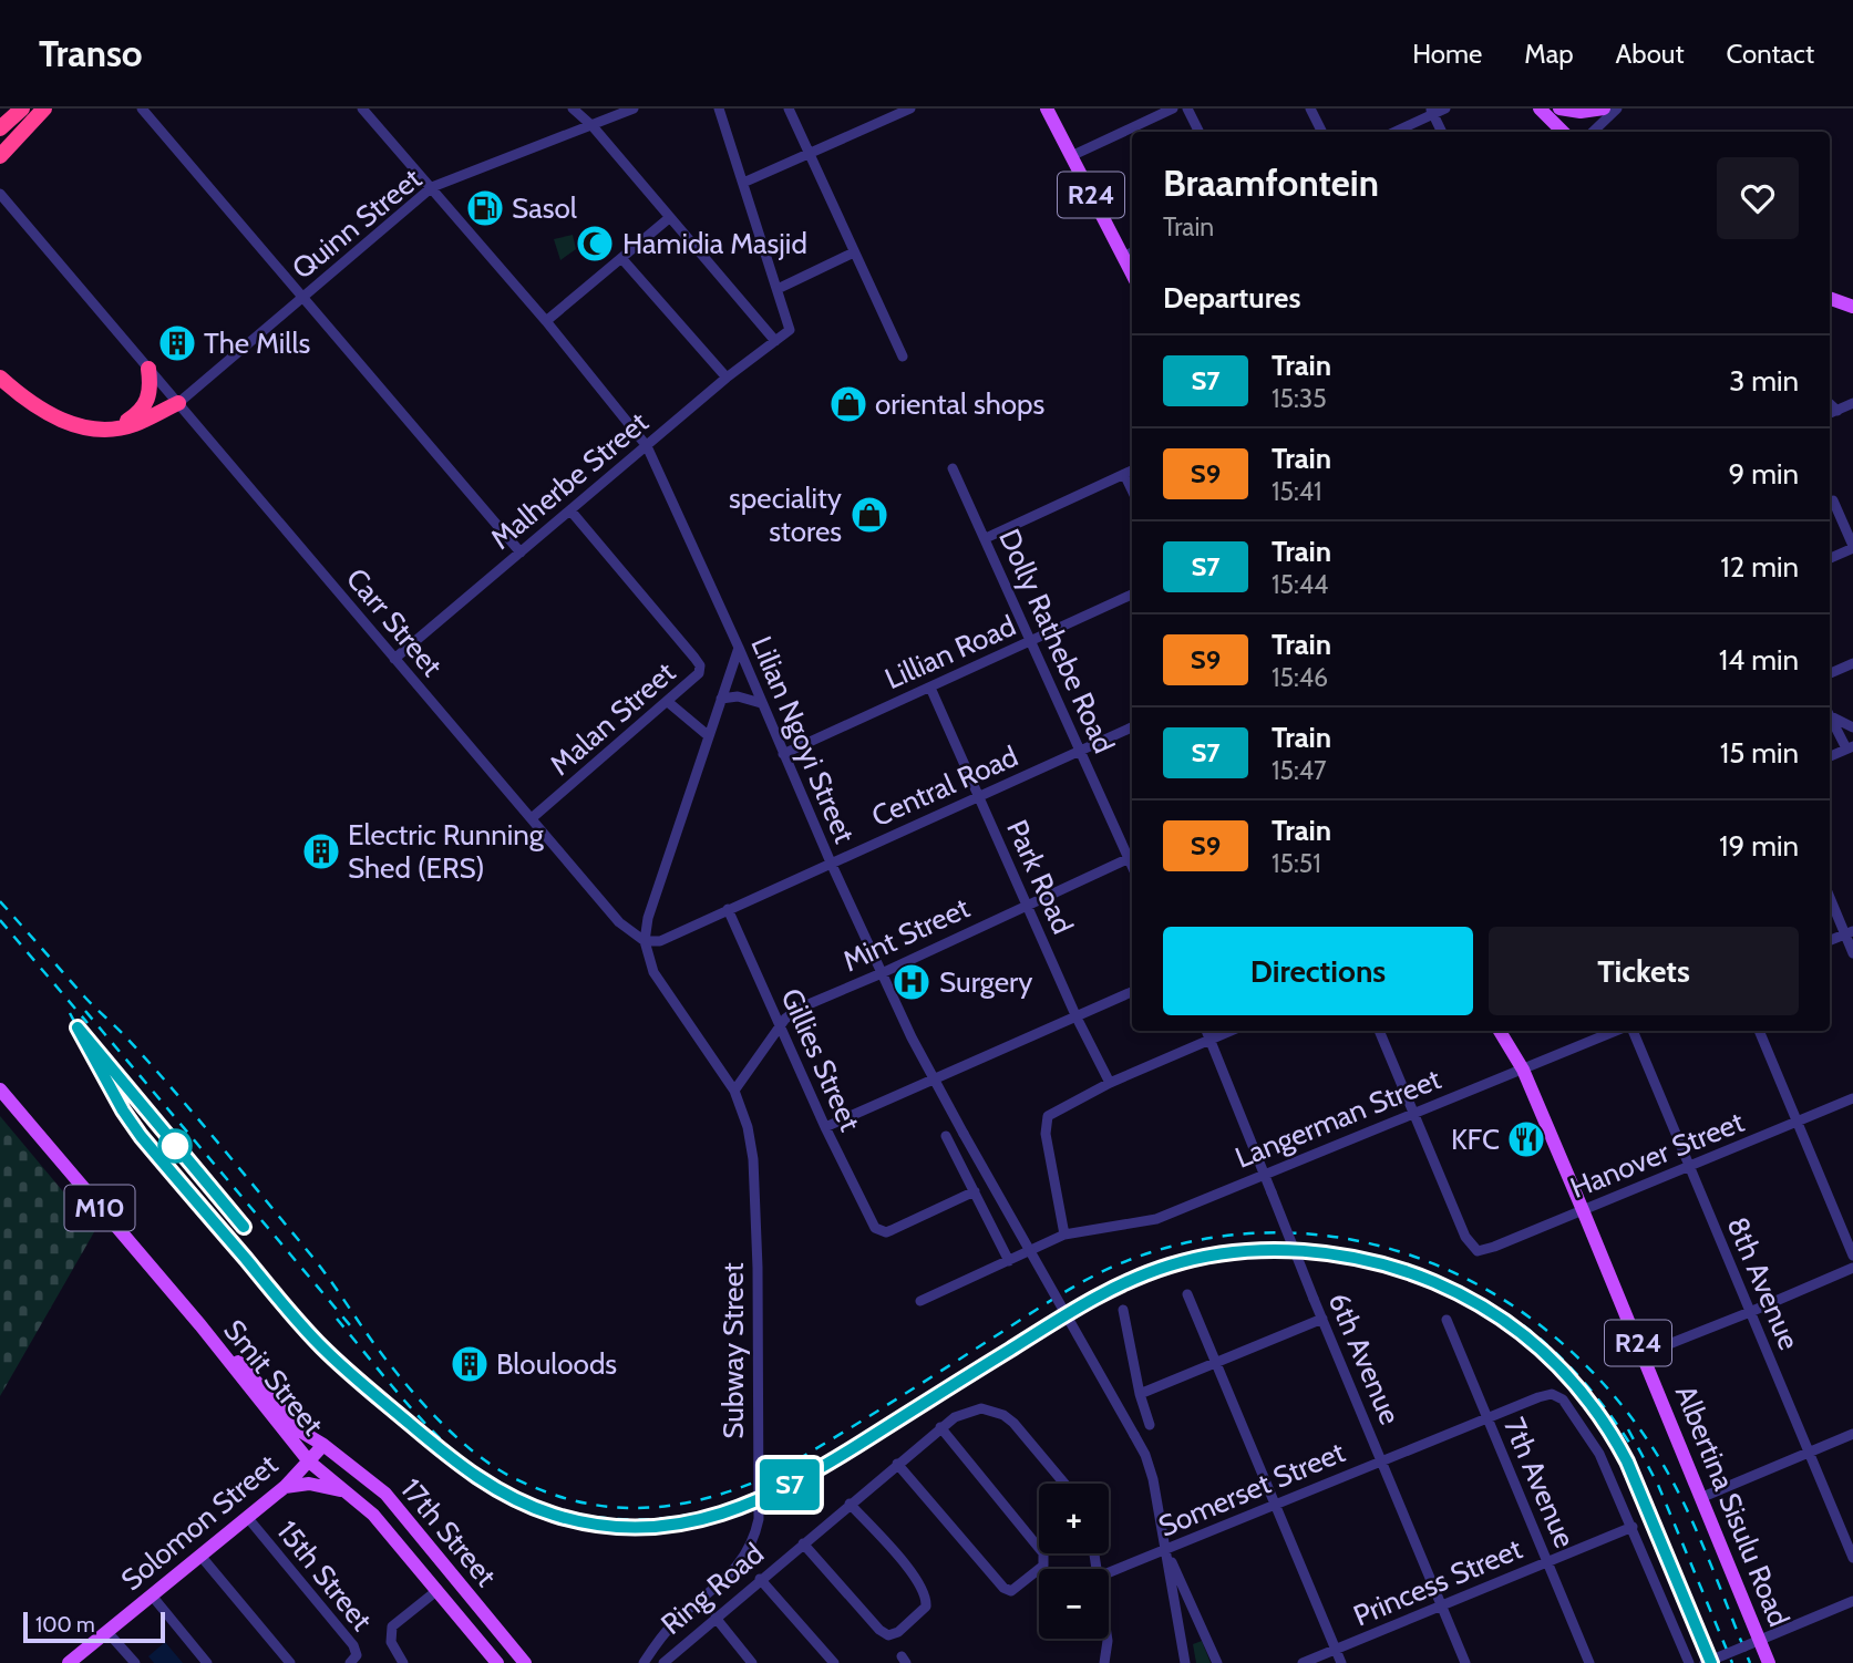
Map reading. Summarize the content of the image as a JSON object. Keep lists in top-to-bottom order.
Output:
{
  "streets": {
    "main road": [
      "R24",
      "M10",
      "Smit Street",
      "Albertina Sisulu Road",
      "Solomon Street",
      "17th Street"
    ],
    "street": [
      "Quinn Street",
      "Malherbe Street",
      "Carr Street",
      "Dolly Rathebe Road",
      "Lillian Road",
      "Malan Street",
      "Lilian Ngoyi Street",
      "Central Road",
      "Park Road",
      "Mint Street",
      "Gillies Street",
      "Langerman Street",
      "Hanover Street",
      "8th Avenue",
      "Subway Street",
      "6th Avenue",
      "7th Avenue",
      "Somerset Street",
      "15th Street",
      "Princess Street",
      "Ring Road"
    ]
  },
  "crossings": [
    ["Quinn Street", "Carr Street"],
    ["Quinn Street", "Lilian Ngoyi Street"],
    ["Malherbe Street", "Carr Street"],
    ["Malherbe Street", "Malan Street"],
    ["Malherbe Street", "Lilian Ngoyi Street"],
    ["Carr Street", "Malan Street"],
    ["Carr Street", "Central Road"],
    ["Dolly Rathebe Road", "Lillian Road"],
    ["Dolly Rathebe Road", "Central Road"],
    ["Dolly Rathebe Road", "Mint Street"],
    ["Lillian Road", "Lilian Ngoyi Street"],
    ["Lillian Road", "Park Road"],
    ["Lilian Ngoyi Street", "Central Road"],
    ["Lilian Ngoyi Street", "Mint Street"],
    ["Lilian Ngoyi Street", "Somerset Street"],
    ["Central Road", "Park Road"],
    ["Central Road", "Gillies Street"],
    ["Park Road", "Mint Street"],
    ["Mint Street", "Gillies Street"],
    ["Mint Street", "Subway Street"],
    ["Langerman Street", "Hanover Street"],
    ["Langerman Street", "6th Avenue"],
    ["Langerman Street", "Albertina Sisulu Road"],
    ["Hanover Street", "8th Avenue"],
    ["Hanover Street", "Albertina Sisulu Road"],
    ["6th Avenue", "Somerset Street"],
    ["6th Avenue", "Princess Street"],
    ["Smit Street", "Solomon Street"],
    ["Smit Street", "17th Street"],
    ["7th Avenue", "Somerset Street"],
    ["7th Avenue", "Princess Street"],
    ["Somerset Street", "Princess Street"],
    ["Solomon Street", "17th Street"],
    ["Solomon Street", "15th Street"]
  ],
  "places": {
    "fuel station": ["Sasol"],
    "mosque": ["Hamidia Masjid"],
    "building": ["The Mills", "Electric Running Shed (ERS)", "Blouloods"],
    "shop": ["oriental shops", "speciality stores"],
    "hospital": ["Surgery"],
    "restaurant": ["KFC"]
  },
  "scale_bar": "100 m",
  "page": {
    "header": "Transo",
    "nav": [
      "Home",
      "Map",
      "About",
      "Contact"
    ],
    "on_map": "S7",
    "heading": [
      ["Braamfontein", "Train"],
      "Departures"
    ],
    "list": [
      {
        "mark": "S7",
        "name": "Train",
        "note": "15:35",
        "value": "3 min"
      },
      {
        "mark": "S9",
        "name": "Train",
        "note": "15:41",
        "value": "9 min"
      },
      {
        "mark": "S7",
        "name": "Train",
        "note": "15:44",
        "value": "12 min"
      },
      {
        "mark": "S9",
        "name": "Train",
        "note": "15:46",
        "value": "14 min"
      },
      {
        "mark": "S7",
        "name": "Train",
        "note": "15:47",
        "value": "15 min"
      },
      {
        "mark": "S9",
        "name": "Train",
        "note": "15:51",
        "value": "19 min"
      }
    ],
    "buttons": ["Directions", "Tickets"],
    "map_buttons": ["+", "−"],
    "scale": "100 m"
  }
}
